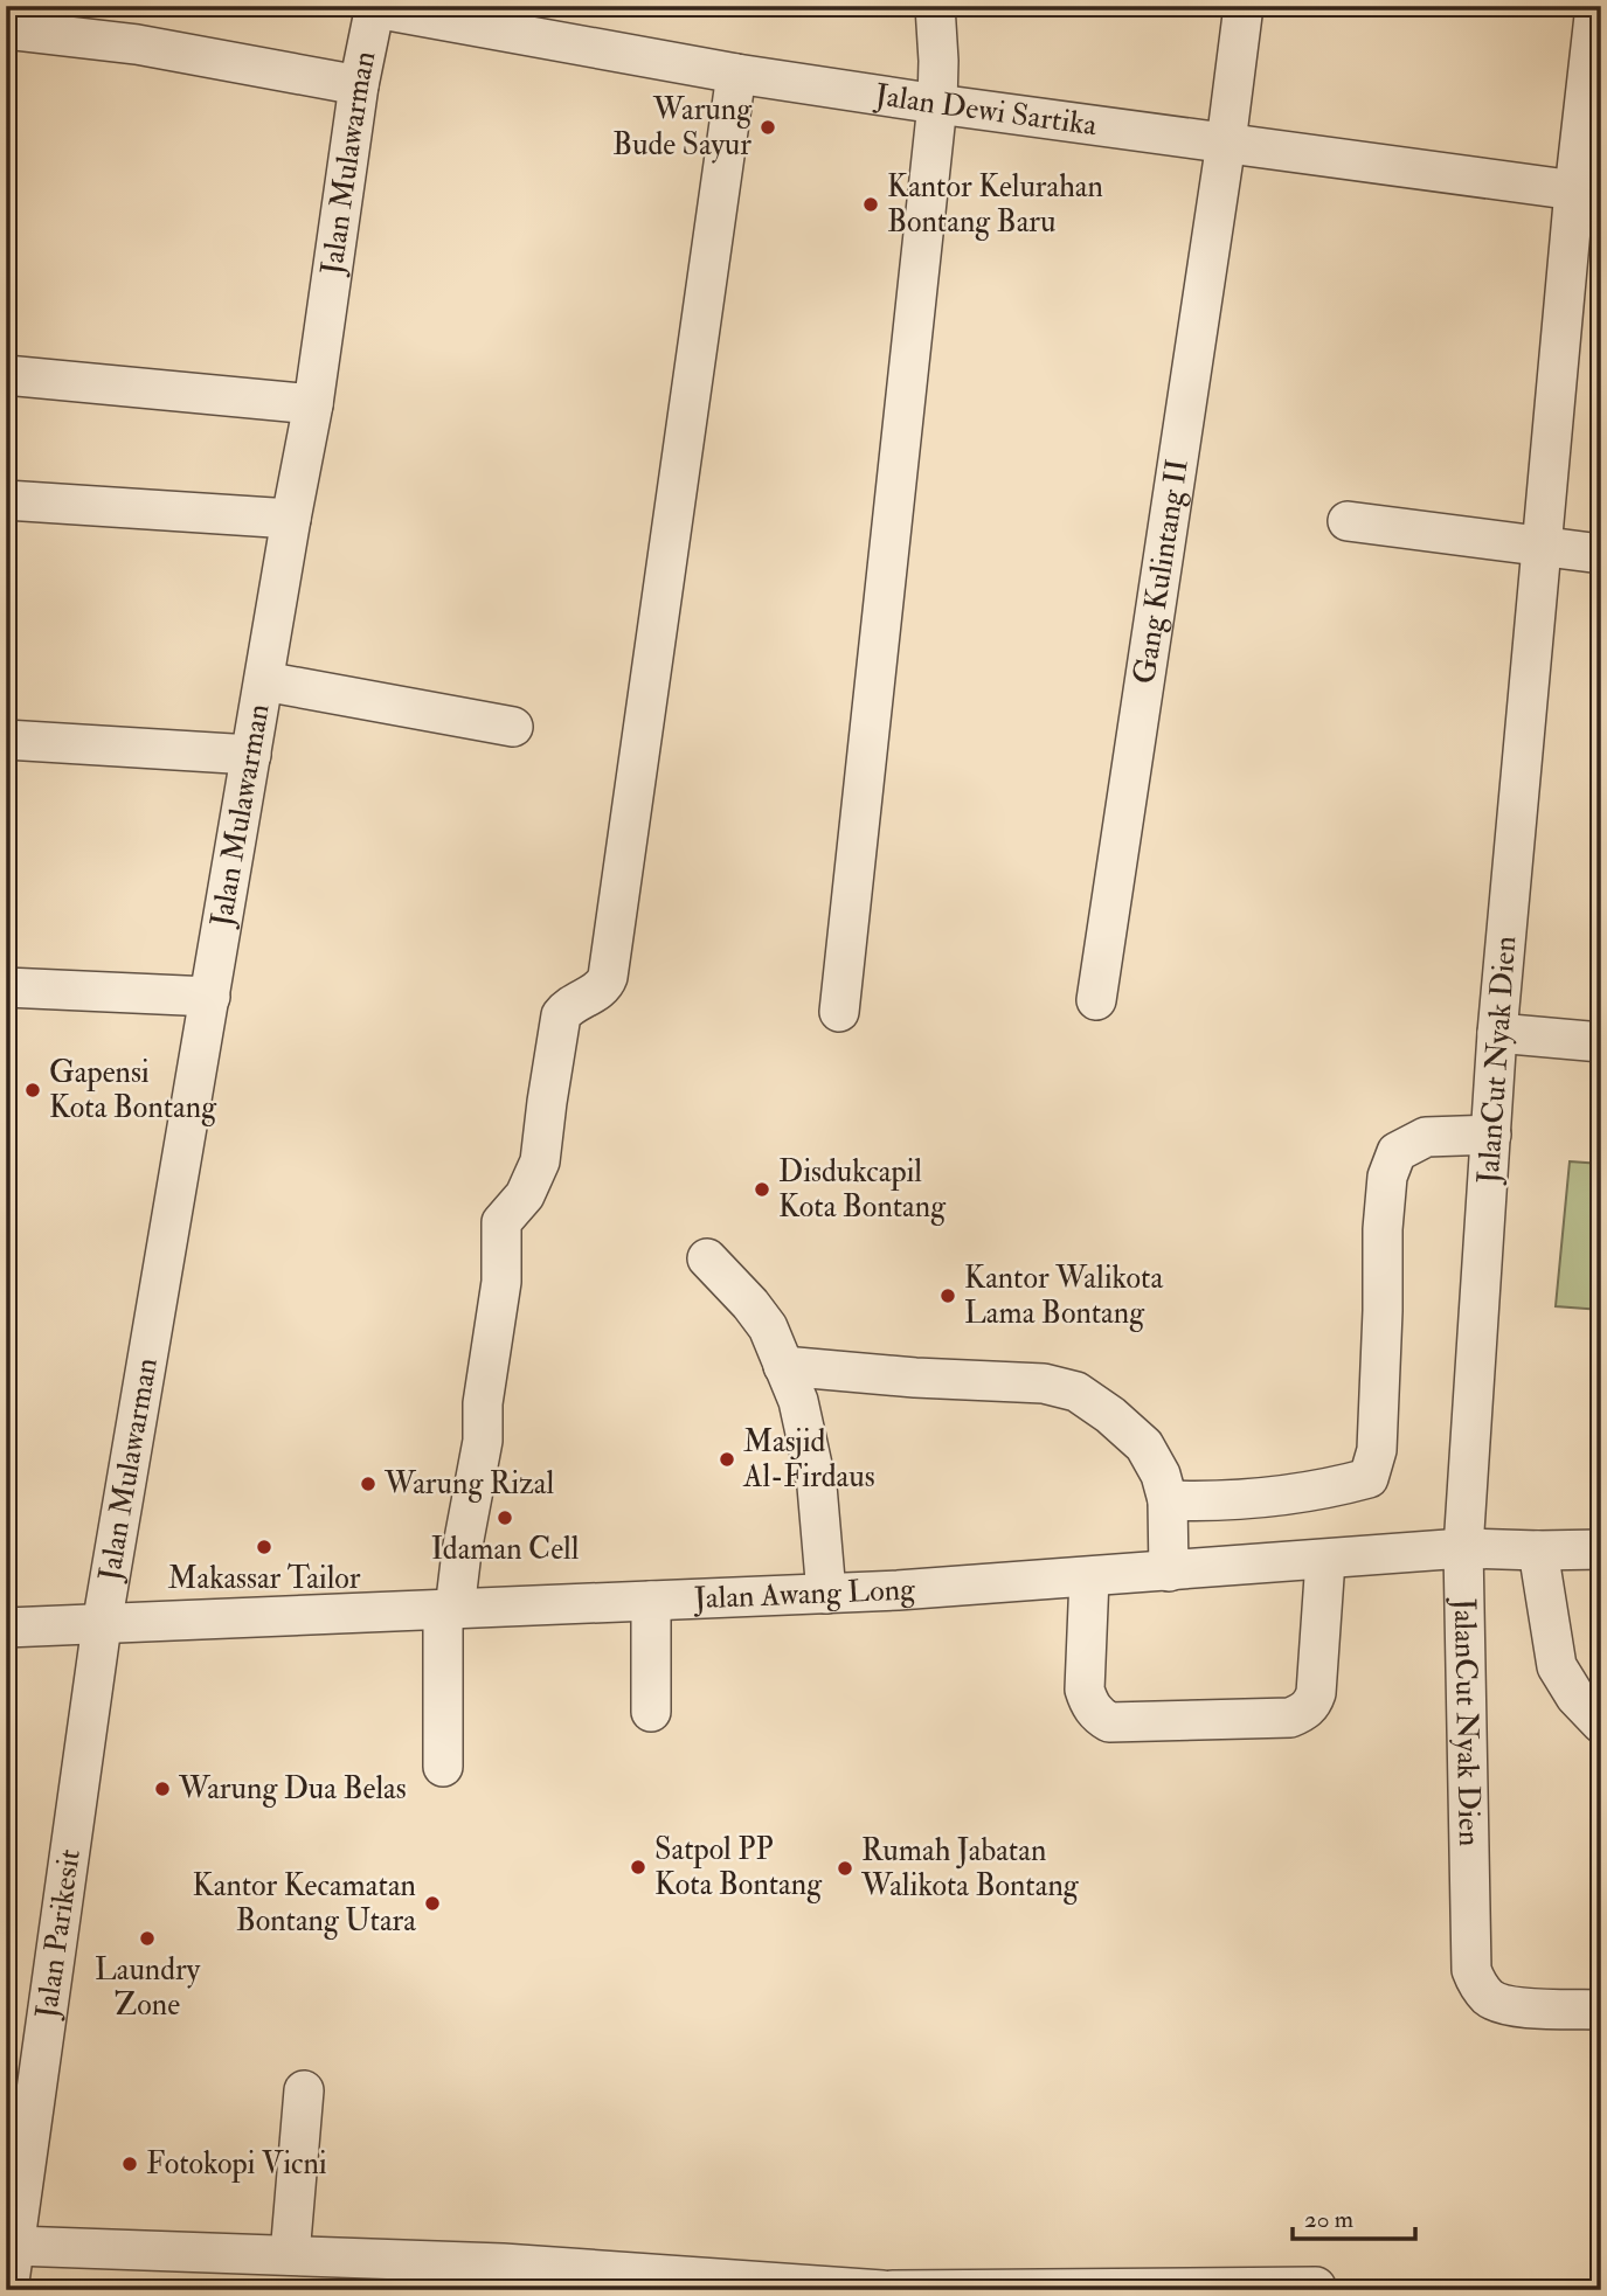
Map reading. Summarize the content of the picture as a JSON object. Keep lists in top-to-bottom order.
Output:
{
  "streets": {
    "street": [
      "Jalan Dewi Sartika",
      "Jalan Mulawarman",
      "Gang Kulintang II",
      "JalanCut Nyak Dien",
      "Jalan Awang Long",
      "Jalan Parikesit"
    ]
  },
  "crossings": [
    ["Jalan Dewi Sartika", "Jalan Mulawarman"],
    ["Jalan Dewi Sartika", "Gang Kulintang II"],
    ["Jalan Dewi Sartika", "JalanCut Nyak Dien"],
    ["Jalan Mulawarman", "Jalan Awang Long"],
    ["Jalan Mulawarman", "Jalan Parikesit"],
    ["JalanCut Nyak Dien", "Jalan Awang Long"],
    ["Jalan Awang Long", "Jalan Parikesit"]
  ],
  "places": [
    "Warung Bude Sayur",
    "Kantor Kelurahan Bontang Baru",
    "Gapensi Kota Bontang",
    "Disdukcapil Kota Bontang",
    "Kantor Walikota Lama Bontang",
    "Masjid Al-Firdaus",
    "Warung Rizal",
    "Idaman Cell",
    "Makassar Tailor",
    "Warung Dua Belas",
    "Satpol PP Kota Bontang",
    "Rumah Jabatan Walikota Bontang",
    "Kantor Kecamatan Bontang Utara",
    "Laundry Zone",
    "Fotokopi Vicni"
  ],
  "scale_bar": "20 m"
}
